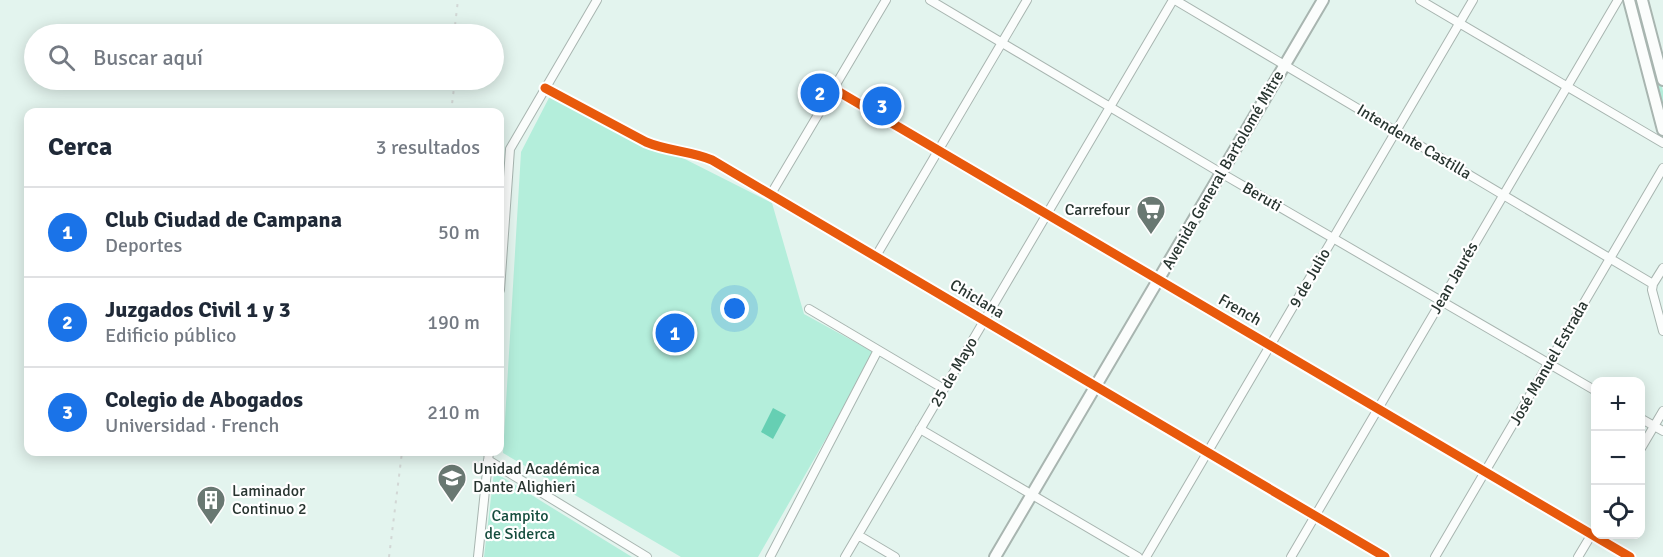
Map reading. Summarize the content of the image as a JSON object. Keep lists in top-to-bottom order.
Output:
{
  "streets": {
    "main road": ["Avenida General Bartolomé Mitre"],
    "street": [
      "Intendente Castilla",
      "Beruti",
      "9 de Julio",
      "Jean Jaurés",
      "Chiclana",
      "French",
      "José Manuel Estrada",
      "25 de Mayo"
    ]
  },
  "crossings": [
    ["Intendente Castilla", "Avenida General Bartolomé Mitre"],
    ["Intendente Castilla", "9 de Julio"],
    ["Intendente Castilla", "Jean Jaurés"],
    ["Intendente Castilla", "José Manuel Estrada"],
    ["Intendente Castilla", "25 de Mayo"],
    ["Avenida General Bartolomé Mitre", "Beruti"],
    ["Avenida General Bartolomé Mitre", "Chiclana"],
    ["Avenida General Bartolomé Mitre", "French"],
    ["Beruti", "9 de Julio"],
    ["Beruti", "Jean Jaurés"],
    ["Beruti", "José Manuel Estrada"],
    ["Beruti", "25 de Mayo"],
    ["9 de Julio", "Chiclana"],
    ["9 de Julio", "French"],
    ["Jean Jaurés", "Chiclana"],
    ["Jean Jaurés", "French"],
    ["Chiclana", "25 de Mayo"],
    ["French", "José Manuel Estrada"],
    ["French", "25 de Mayo"]
  ],
  "parks": ["Campito de Siderca"],
  "places": {
    "supermarket": ["Carrefour"],
    "school or university": ["Unidad Académica Dante Alighieri"],
    "building": ["Laminador Continuo 2"]
  },
  "page": {
    "search": "Buscar aquí",
    "pins": ["2", "3", "1"],
    "heading": ["Cerca", "3 resultados"],
    "list": [
      {
        "mark": "1",
        "name": "Club Ciudad de Campana",
        "note": "Deportes",
        "value": "50 m"
      },
      {
        "mark": "2",
        "name": "Juzgados Civil 1 y 3",
        "note": "Edificio público",
        "value": "190 m"
      },
      {
        "mark": "3",
        "name": "Colegio de Abogados",
        "note": "Universidad · French",
        "value": "210 m"
      }
    ],
    "map_buttons": ["+", "−"]
  }
}
